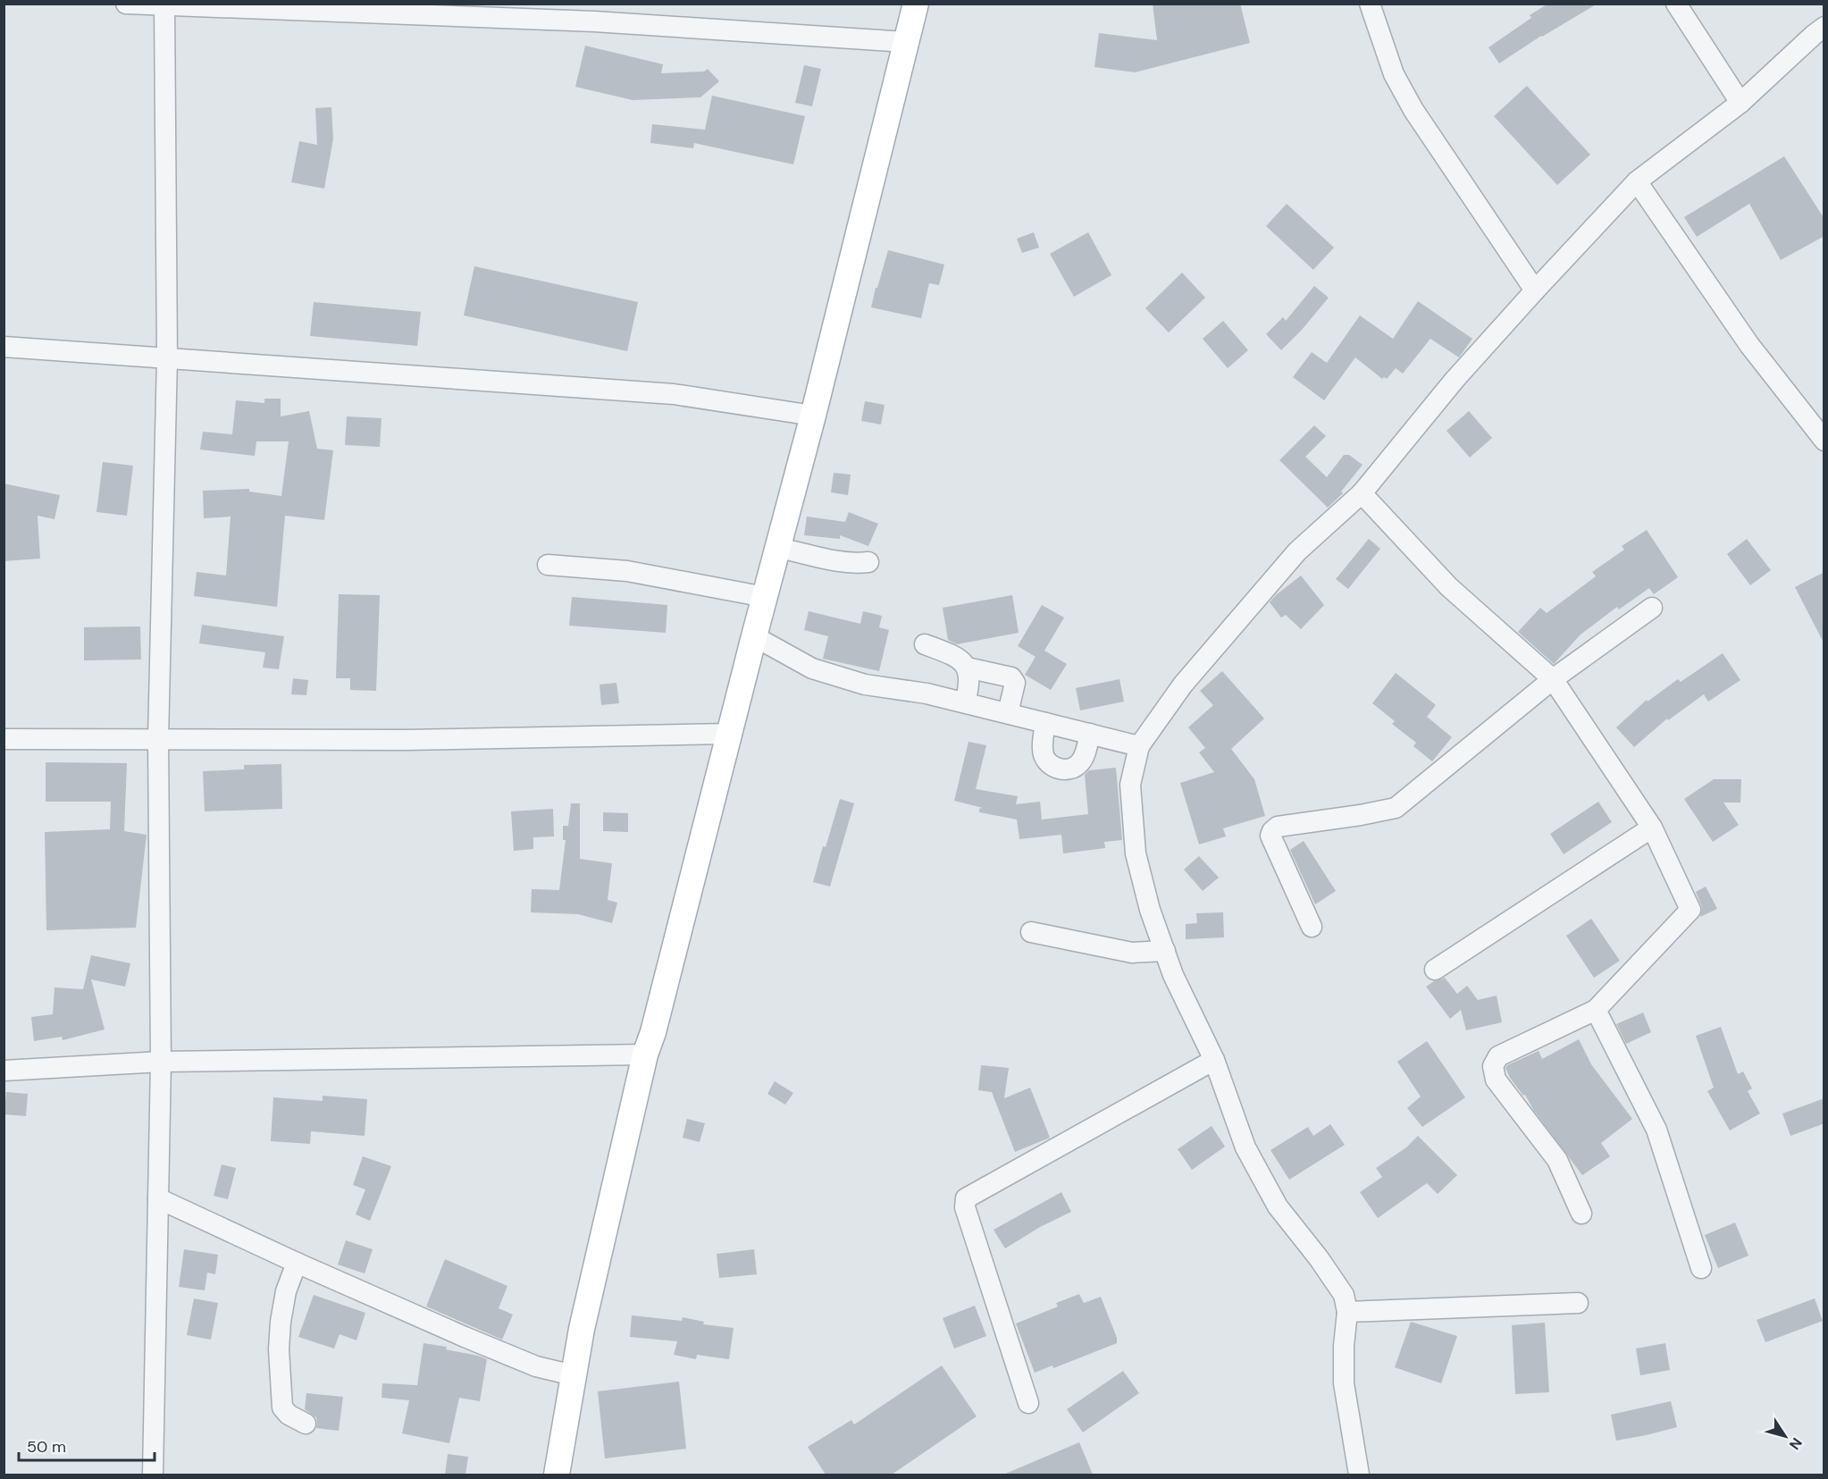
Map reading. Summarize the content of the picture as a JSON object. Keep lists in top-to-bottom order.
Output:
{
  "scale_bar": "50 m",
  "north": "bottom right"
}
